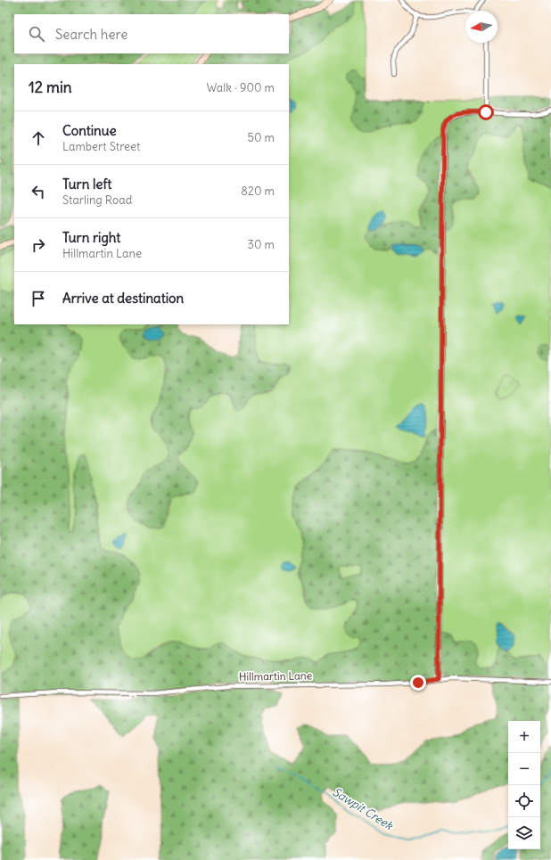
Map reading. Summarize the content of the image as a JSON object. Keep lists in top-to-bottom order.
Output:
{
  "streets": {
    "street": ["Hillmartin Lane"]
  },
  "water": ["Sawpit Creek"],
  "north": "left",
  "page": {
    "search": "Search here",
    "heading": ["12 min", "Walk · 900 m"],
    "list": [
      ["Continue", "Lambert Street", "50 m"],
      ["Turn left", "Starling Road", "820 m"],
      ["Turn right", "Hillmartin Lane", "30 m"],
      "Arrive at destination"
    ],
    "map_buttons": ["+", "−"]
  }
}
